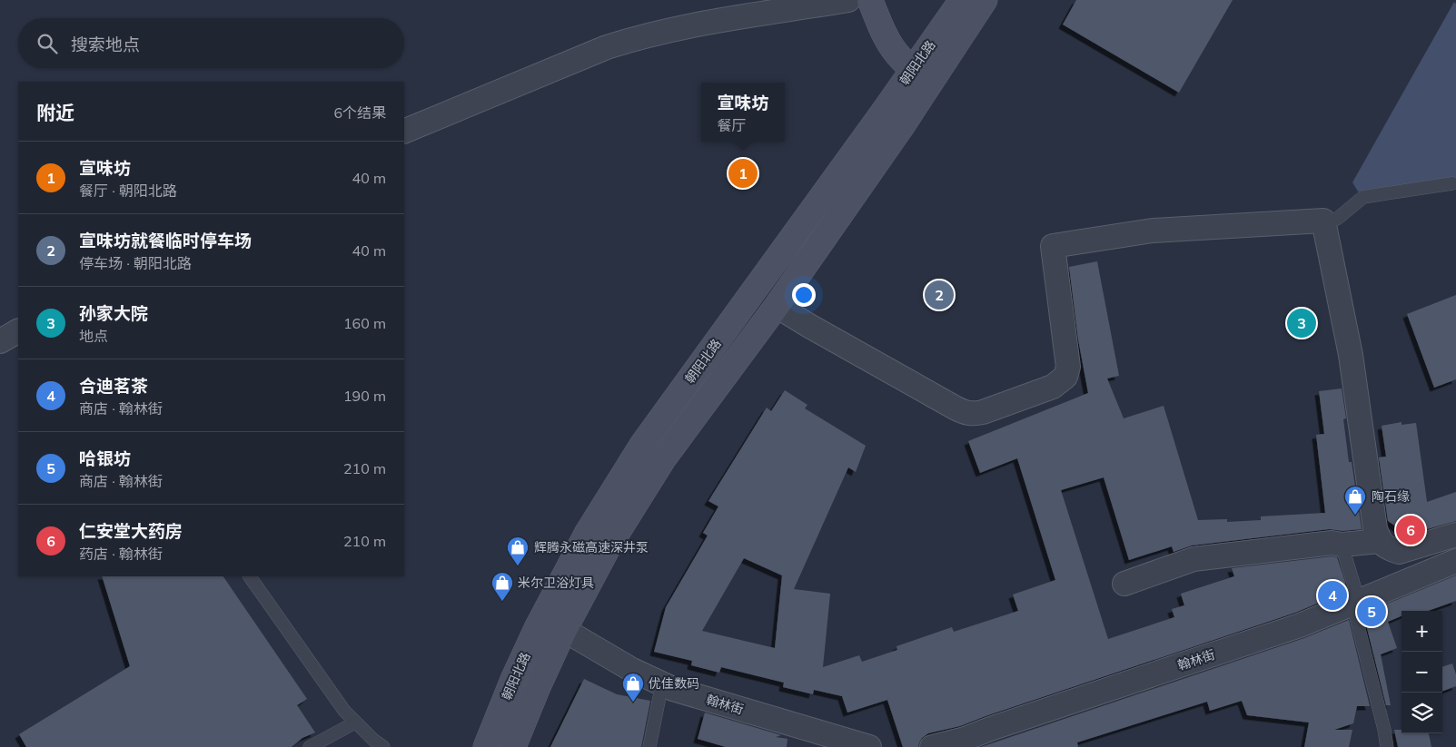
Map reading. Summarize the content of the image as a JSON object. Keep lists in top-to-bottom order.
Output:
{
  "streets": {
    "main road": ["朝阳北路"],
    "street": ["翰林街"]
  },
  "crossings": [
    ["朝阳北路", "翰林街"]
  ],
  "places": {
    "shop": [
      "陶石缘",
      "辉腾永磁高速深井泵",
      "米尔卫浴灯具",
      "优佳数码"
    ]
  },
  "page": {
    "search": "搜索地点",
    "heading": ["附近", "6个结果"],
    "popup": ["宣味坊", "餐厅"],
    "list": [
      {
        "mark": "1",
        "name": "宣味坊",
        "note": "餐厅 · 朝阳北路",
        "value": "40 m"
      },
      {
        "mark": "2",
        "name": "宣味坊就餐临时停车场",
        "note": "停车场 · 朝阳北路",
        "value": "40 m"
      },
      {
        "mark": "3",
        "name": "孙家大院",
        "note": "地点",
        "value": "160 m"
      },
      {
        "mark": "4",
        "name": "合迪茗茶",
        "note": "商店 · 翰林街",
        "value": "190 m"
      },
      {
        "mark": "5",
        "name": "哈银坊",
        "note": "商店 · 翰林街",
        "value": "210 m"
      },
      {
        "mark": "6",
        "name": "仁安堂大药房",
        "note": "药店 · 翰林街",
        "value": "210 m"
      }
    ],
    "pins": [
      "1",
      "2",
      "3",
      "6",
      "4",
      "5"
    ],
    "map_buttons": ["+", "−"]
  }
}
